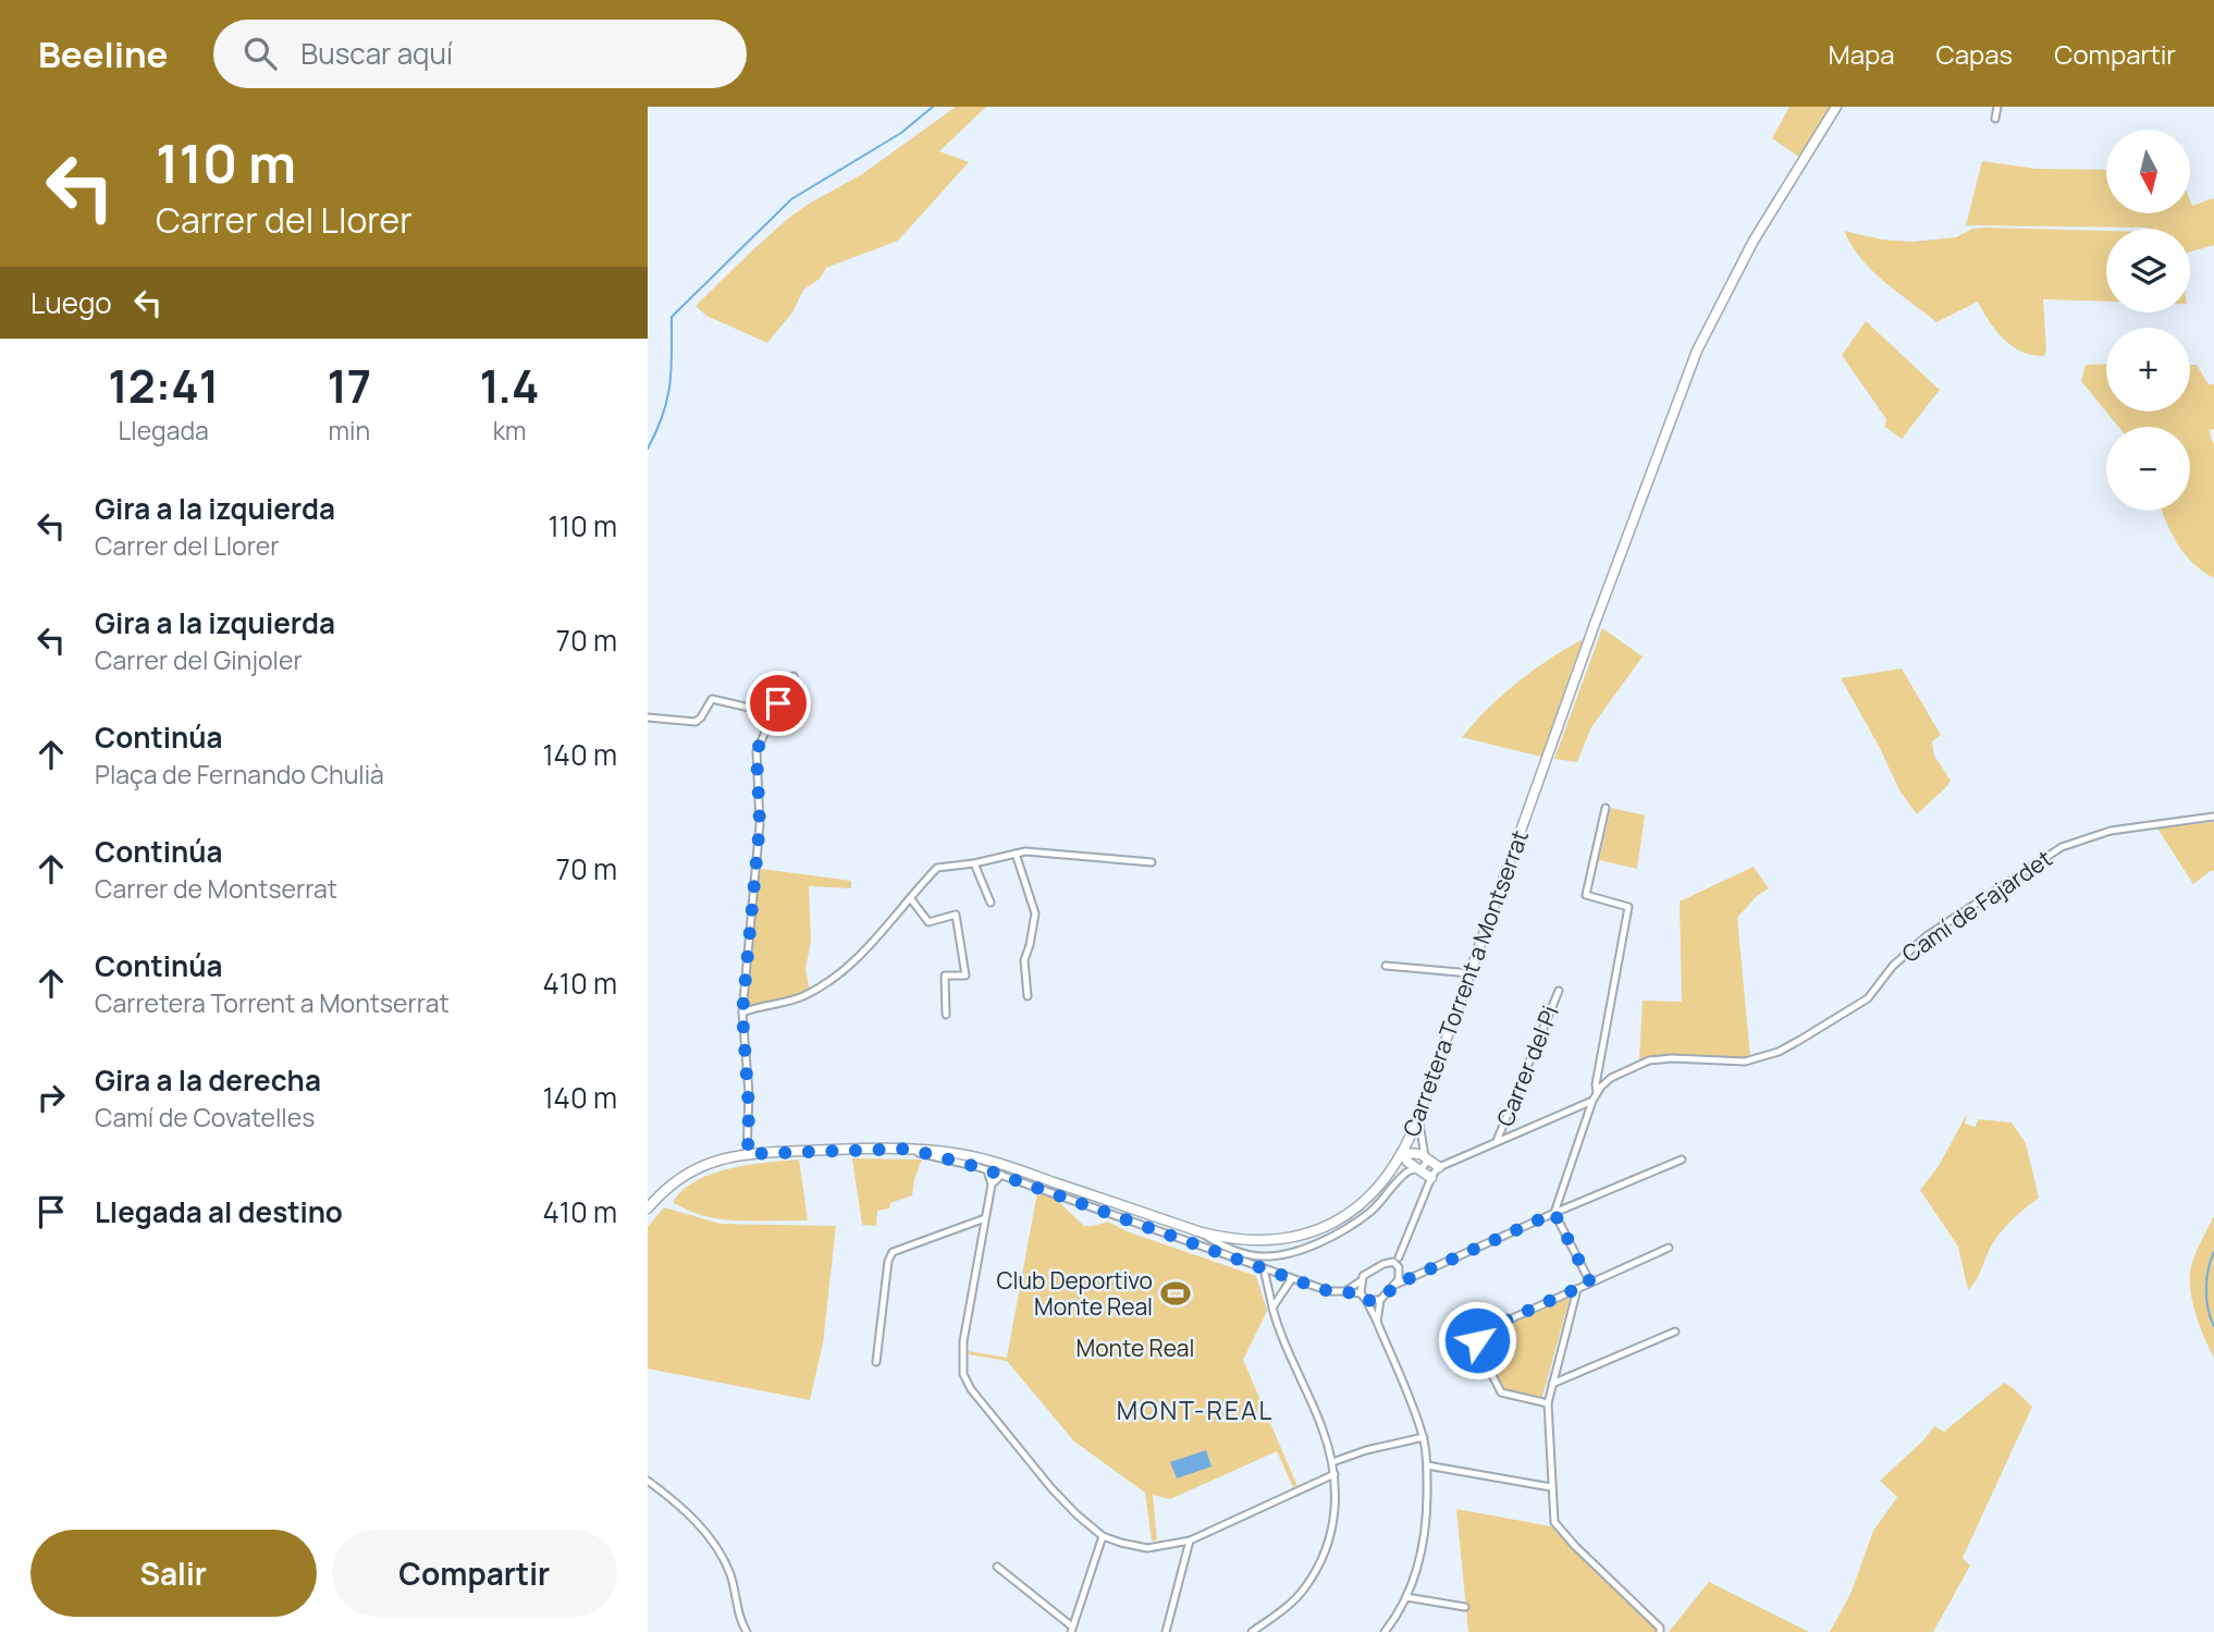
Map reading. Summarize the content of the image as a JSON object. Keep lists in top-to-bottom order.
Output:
{
  "streets": {
    "main road": ["Carretera Torrent a Montserrat"],
    "street": ["Camí de Fajardet", "Carrer del Pi"]
  },
  "districts": ["MONT-REAL"],
  "parks": ["Monte Real"],
  "places": {
    "sports": ["Club Deportivo Monte Real"]
  },
  "north": "bottom",
  "page": {
    "header": "Beeline",
    "search": "Buscar aquí",
    "nav": ["Mapa", "Capas", "Compartir"],
    "turn": ["110 m", "Carrer del Llorer"],
    "map_buttons": ["+", "−"],
    "then": "Luego",
    "eta": [
      "12:41",
      "Llegada",
      "17",
      "min",
      "1.4",
      "km"
    ],
    "list": [
      {
        "name": "Gira a la izquierda",
        "note": "Carrer del Llorer",
        "value": "110 m"
      },
      {
        "name": "Gira a la izquierda",
        "note": "Carrer del Ginjoler",
        "value": "70 m"
      },
      {
        "name": "Continúa",
        "note": "Plaça de Fernando Chulià",
        "value": "140 m"
      },
      {
        "name": "Continúa",
        "note": "Carrer de Montserrat",
        "value": "70 m"
      },
      {
        "name": "Continúa",
        "note": "Carretera Torrent a Montserrat",
        "value": "410 m"
      },
      {
        "name": "Gira a la derecha",
        "note": "Camí de Covatelles",
        "value": "140 m"
      },
      {
        "name": "Llegada al destino",
        "value": "410 m"
      }
    ],
    "buttons": ["Salir", "Compartir"]
  }
}
